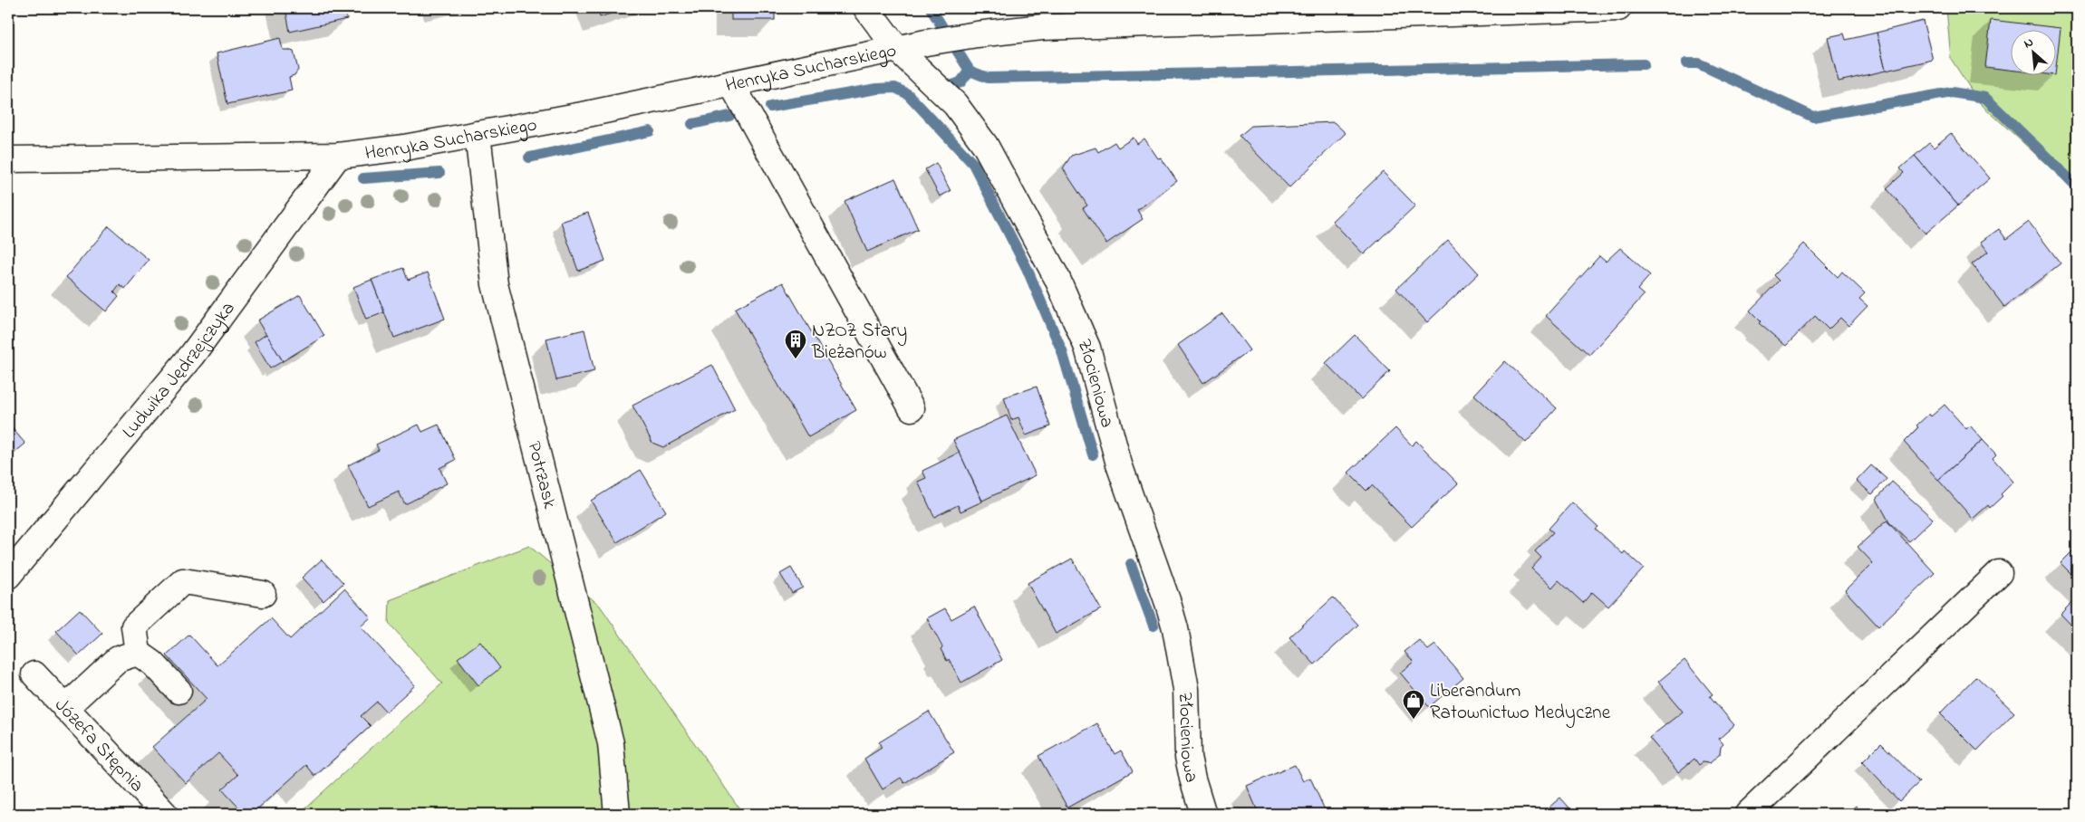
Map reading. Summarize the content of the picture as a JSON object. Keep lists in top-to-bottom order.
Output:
{
  "streets": {
    "street": [
      "Henryka Sucharskiego",
      "Ludwika Jędrzejczyka",
      "Złocieniowa",
      "Potrzask",
      "Józefa Stępnia"
    ]
  },
  "crossings": [
    ["Henryka Sucharskiego", "Ludwika Jędrzejczyka"],
    ["Henryka Sucharskiego", "Złocieniowa"],
    ["Henryka Sucharskiego", "Potrzask"]
  ],
  "places": {
    "building": ["NZOZ Stary Bieżanów"],
    "shop": ["Liberandum Ratownictwo Medyczne"]
  },
  "north": "top left"
}
